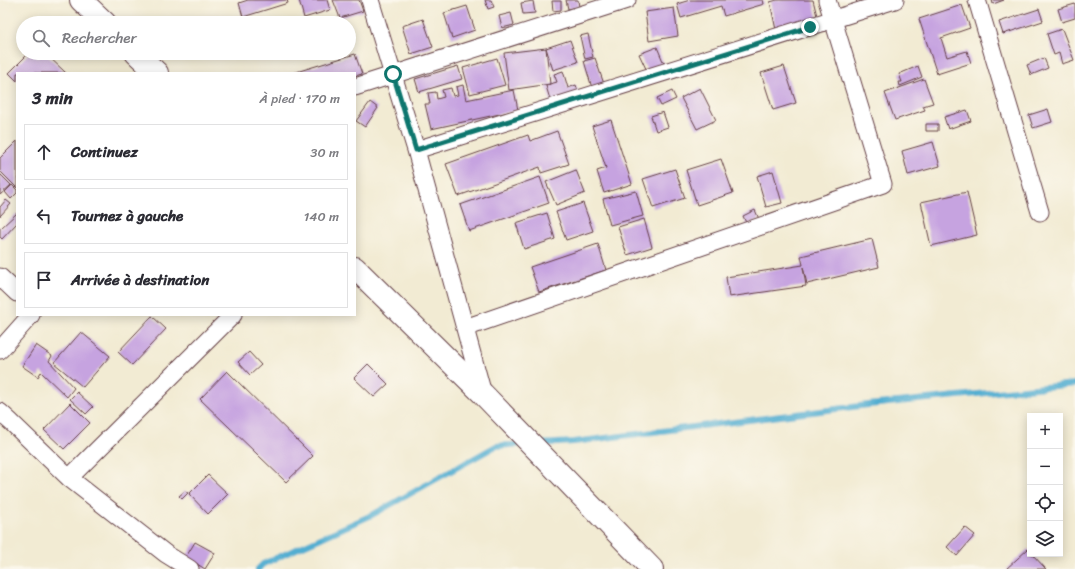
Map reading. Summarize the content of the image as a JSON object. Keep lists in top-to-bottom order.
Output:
{
  "page": {
    "search": "Rechercher",
    "heading": ["3 min", "À pied · 170 m"],
    "list": [
      ["Continuez", "30 m"],
      ["Tournez à gauche", "140 m"],
      "Arrivée à destination"
    ],
    "map_buttons": ["+", "−"]
  }
}
